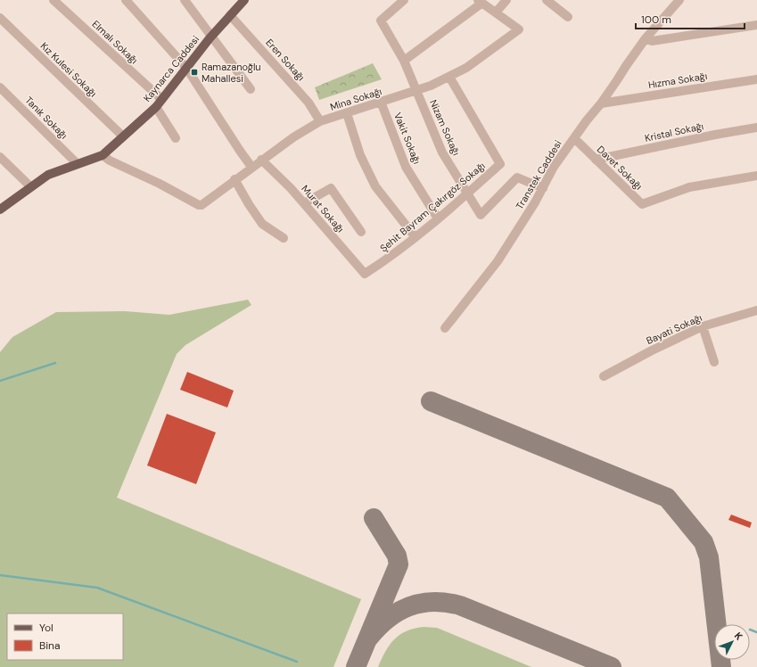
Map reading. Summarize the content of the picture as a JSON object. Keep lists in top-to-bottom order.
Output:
{
  "streets": {
    "main road": ["Kaynarca Caddesi"],
    "street": [
      "Elmalı Sokağı",
      "Eren Sokağı",
      "Kız Kulesi Sokağı",
      "Hızma Sokağı",
      "Mina Sokağı",
      "Tanık Sokağı",
      "Nizam Sokağı",
      "Kristal Sokağı",
      "Vakit Sokağı",
      "Davet Sokağı",
      "Transtek Caddesi",
      "Şehit Bayram Çakırgöz Sokağı",
      "Murat Sokağı",
      "Bayati Sokağı"
    ]
  },
  "crossings": [
    ["Elmalı Sokağı", "Kaynarca Caddesi"],
    ["Eren Sokağı", "Kaynarca Caddesi"],
    ["Eren Sokağı", "Mina Sokağı"],
    ["Kaynarca Caddesi", "Kız Kulesi Sokağı"],
    ["Kaynarca Caddesi", "Mina Sokağı"],
    ["Kaynarca Caddesi", "Tanık Sokağı"],
    ["Hızma Sokağı", "Transtek Caddesi"],
    ["Mina Sokağı", "Nizam Sokağı"],
    ["Mina Sokağı", "Vakit Sokağı"],
    ["Mina Sokağı", "Şehit Bayram Çakırgöz Sokağı"],
    ["Mina Sokağı", "Murat Sokağı"],
    ["Nizam Sokağı", "Transtek Caddesi"],
    ["Nizam Sokağı", "Şehit Bayram Çakırgöz Sokağı"],
    ["Kristal Sokağı", "Davet Sokağı"],
    ["Vakit Sokağı", "Şehit Bayram Çakırgöz Sokağı"],
    ["Davet Sokağı", "Transtek Caddesi"],
    ["Şehit Bayram Çakırgöz Sokağı", "Murat Sokağı"]
  ],
  "places": {
    "transit": ["Ramazanoğlu Mahallesi"]
  },
  "legend": ["Yol", "Bina"],
  "scale_bar": "100 m",
  "north": "top right"
}
